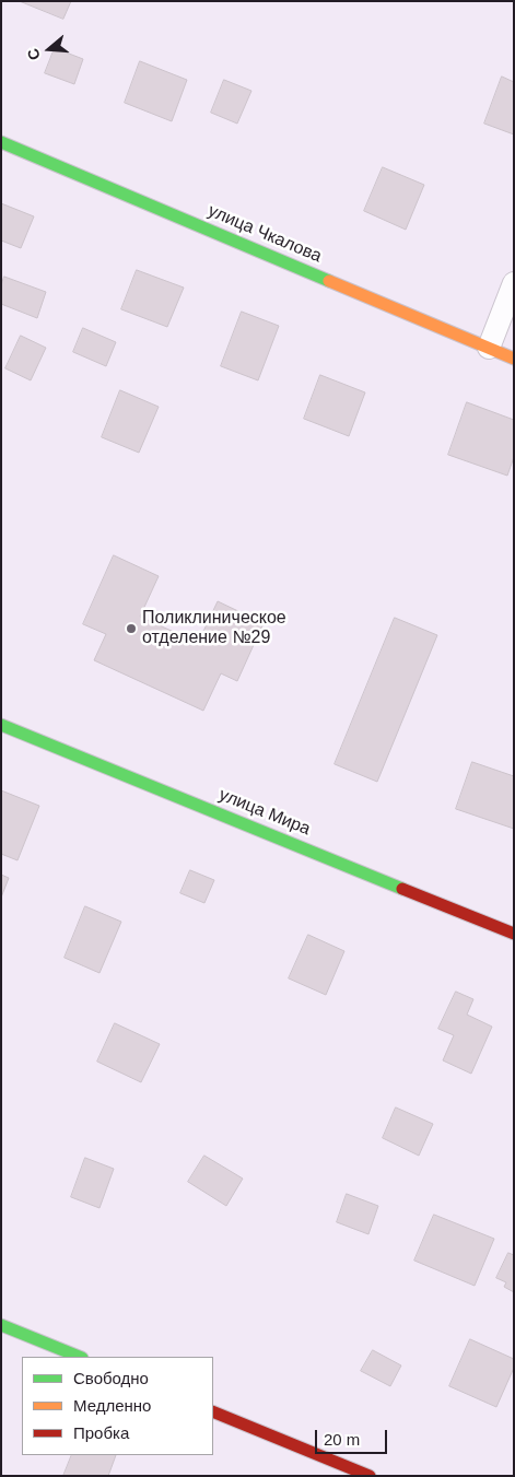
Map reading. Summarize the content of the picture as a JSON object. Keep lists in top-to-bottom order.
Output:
{
  "streets": {
    "street": ["улица Чкалова", "улица Мира"]
  },
  "places": ["Поликлиническое отделение №29"],
  "legend": ["Свободно", "Медленно", "Пробка"],
  "scale_bar": "20 m",
  "north": "left"
}
